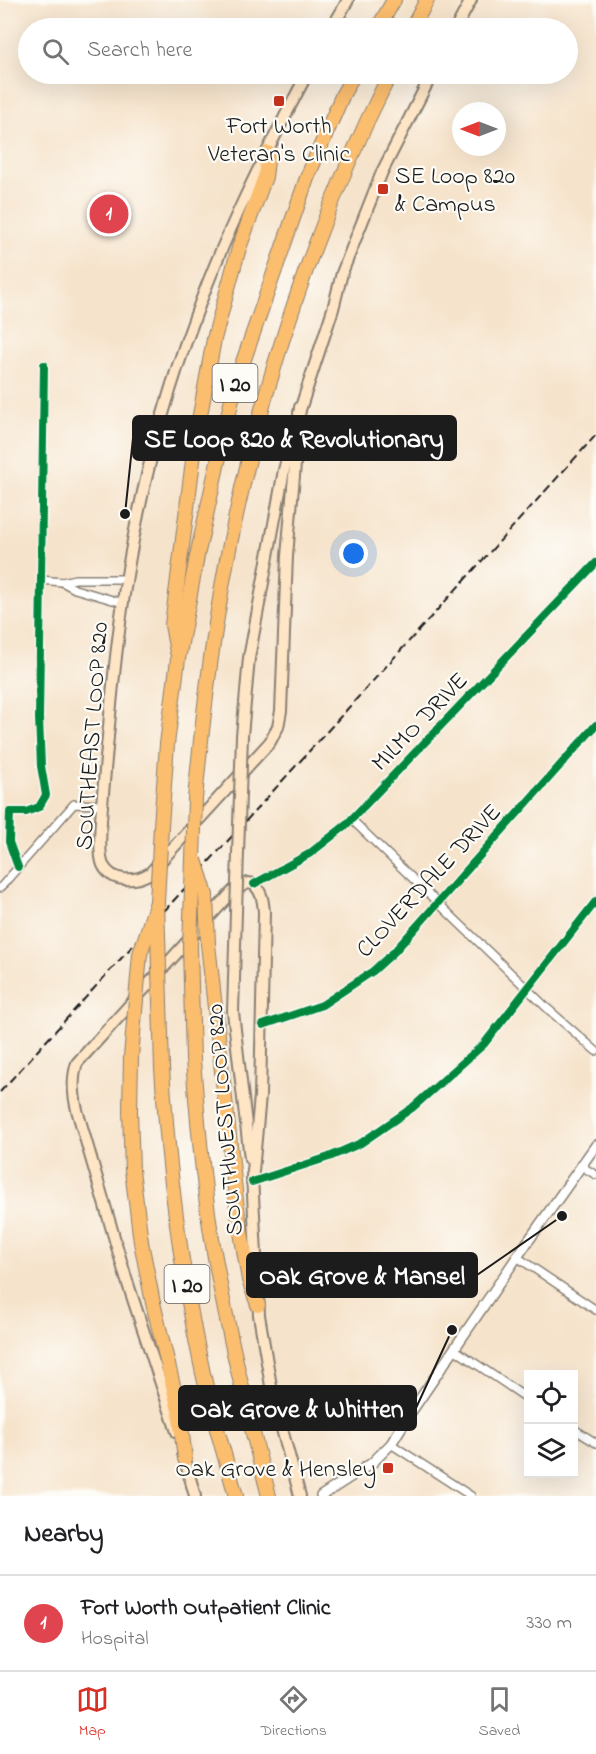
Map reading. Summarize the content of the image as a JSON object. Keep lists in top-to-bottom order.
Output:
{
  "streets": {
    "highway": ["I 20"],
    "main road": ["SOUTHEAST LOOP 820", "SOUTHWEST LOOP 820"],
    "street": ["MILMO DRIVE", "CLOVERDALE DRIVE"]
  },
  "crossings": [
    ["SOUTHEAST LOOP 820", "SOUTHWEST LOOP 820"]
  ],
  "places": {
    "transit": ["Fort Worth Veteran's Clinic", "SE Loop 820 & Campus", "Oak Grove & Hensley"],
    "other": ["SE Loop 820 & Revolutionary", "Oak Grove & Mansel", "Oak Grove & Whitten"]
  },
  "north": "left",
  "page": {
    "search": "Search here",
    "pins": "1",
    "heading": "Nearby",
    "list": [
      {
        "mark": "1",
        "name": "Fort Worth Outpatient Clinic",
        "note": "Hospital",
        "value": "330 m"
      }
    ],
    "nav": ["Map", "Directions", "Saved"]
  }
}
